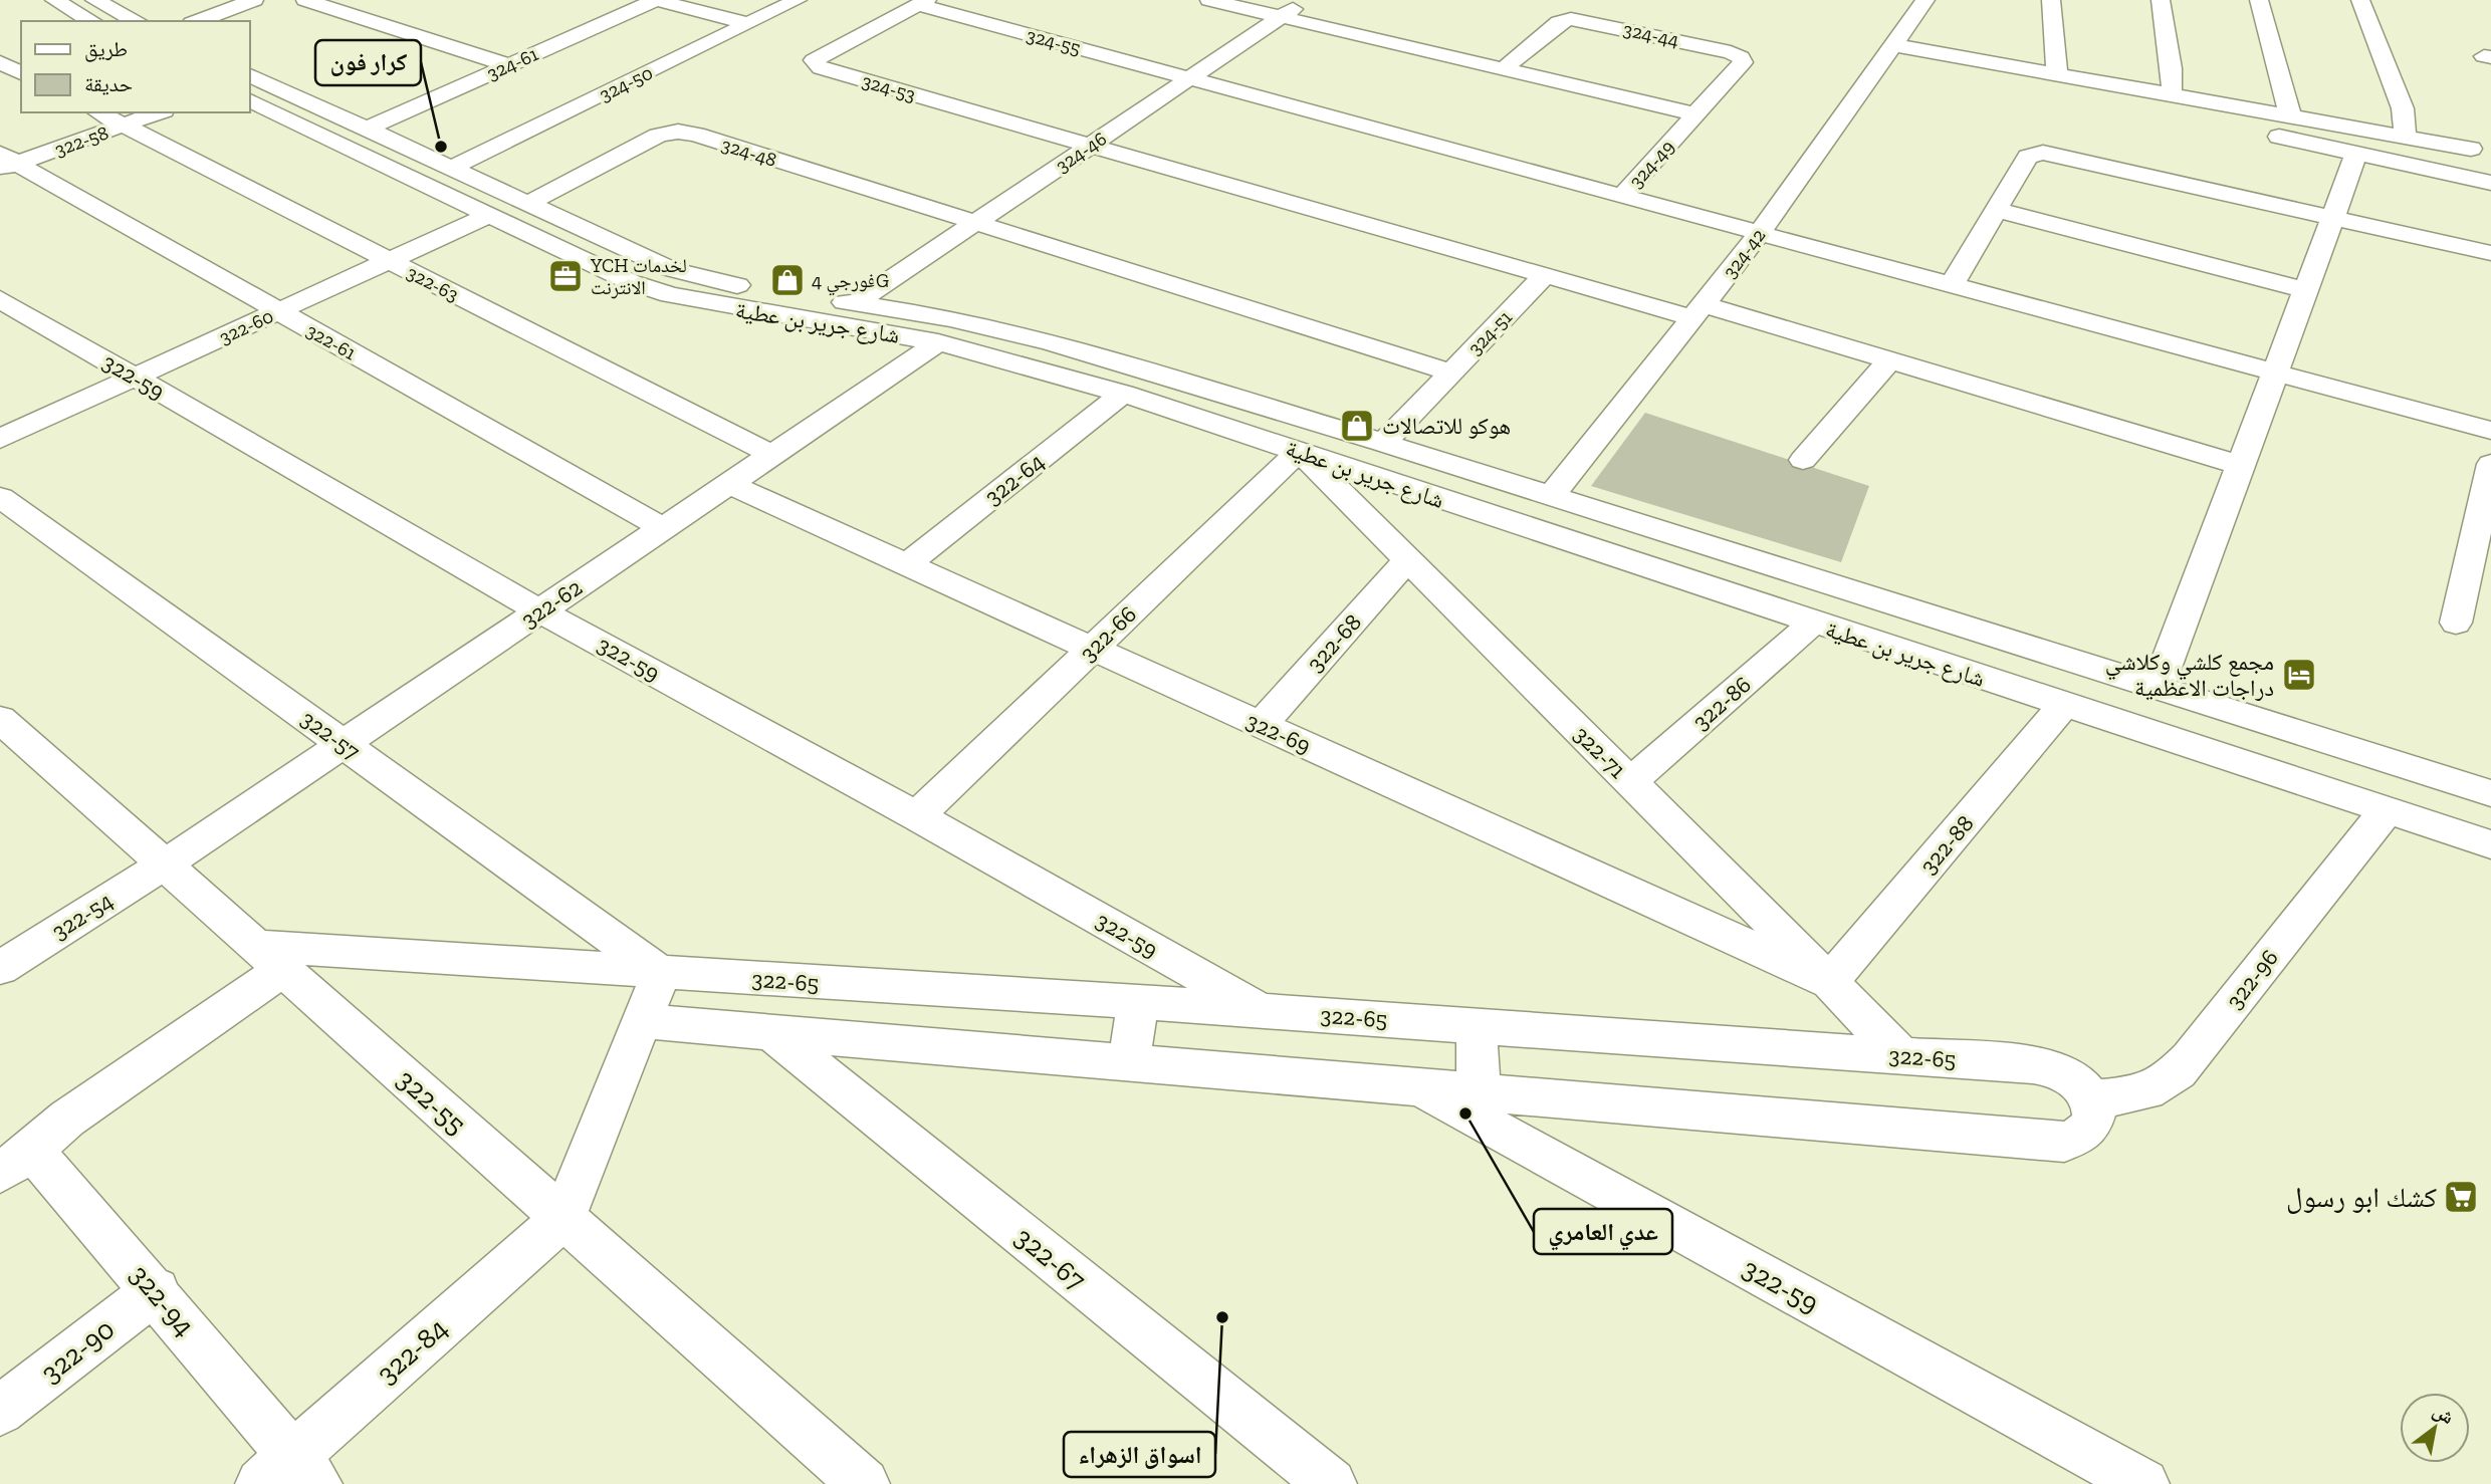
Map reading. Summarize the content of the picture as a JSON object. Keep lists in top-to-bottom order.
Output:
{
  "streets": {
    "street": [
      "324-44",
      "324-55",
      "324-61",
      "324-50",
      "324-53",
      "322-58",
      "324-48",
      "324-46",
      "324-49",
      "324-42",
      "322-63",
      "شارع جرير بن عطية",
      "322-60",
      "324-51",
      "322-61",
      "322-59",
      "322-64",
      "322-62",
      "322-66",
      "322-68",
      "322-86",
      "322-69",
      "322-57",
      "322-71",
      "322-88",
      "322-54",
      "322-96",
      "322-65",
      "322-55",
      "322-67",
      "322-94",
      "322-90",
      "322-84"
    ]
  },
  "crossings": [
    ["324-44", "324-49"],
    ["324-55", "324-53"],
    ["324-55", "324-46"],
    ["324-55", "324-49"],
    ["324-61", "شارع جرير بن عطية"],
    ["324-50", "شارع جرير بن عطية"],
    ["324-53", "324-46"],
    ["322-58", "322-63"],
    ["322-58", "322-61"],
    ["324-48", "324-46"],
    ["324-48", "شارع جرير بن عطية"],
    ["324-48", "324-51"],
    ["324-46", "324-49"],
    ["324-46", "شارع جرير بن عطية"],
    ["324-46", "324-51"],
    ["324-42", "شارع جرير بن عطية"],
    ["322-63", "322-60"],
    ["322-63", "322-62"],
    ["شارع جرير بن عطية", "322-60"],
    ["شارع جرير بن عطية", "322-64"],
    ["شارع جرير بن عطية", "322-62"],
    ["شارع جرير بن عطية", "322-66"],
    ["شارع جرير بن عطية", "322-86"],
    ["شارع جرير بن عطية", "322-71"],
    ["شارع جرير بن عطية", "322-88"],
    ["شارع جرير بن عطية", "322-96"],
    ["322-60", "322-61"],
    ["322-60", "322-59"],
    ["322-61", "322-62"],
    ["322-59", "322-62"],
    ["322-59", "322-66"],
    ["322-59", "322-65"],
    ["322-64", "322-69"],
    ["322-62", "322-69"],
    ["322-62", "322-57"],
    ["322-62", "322-54"],
    ["322-62", "322-55"],
    ["322-66", "322-69"],
    ["322-66", "322-71"],
    ["322-68", "322-69"],
    ["322-68", "322-71"],
    ["322-86", "322-71"],
    ["322-69", "322-71"],
    ["322-69", "322-88"],
    ["322-57", "322-65"],
    ["322-71", "322-88"],
    ["322-71", "322-65"],
    ["322-54", "322-55"],
    ["322-96", "322-65"],
    ["322-65", "322-55"],
    ["322-55", "322-84"],
    ["322-94", "322-90"],
    ["322-94", "322-84"]
  ],
  "places": {
    "other": ["كرار فون", "عدي العامري", "اسواق الزهراء"],
    "office": ["YCH لخدمات الانترنت"],
    "shop": ["فورجي 4G", "هوكو للاتصالات"],
    "hotel": ["مجمع كلشي وكلاشي دراجات الاعظمية"],
    "supermarket": ["كشك ابو رسول"]
  },
  "legend": ["طريق", "حديقة"],
  "north": "top right"
}
